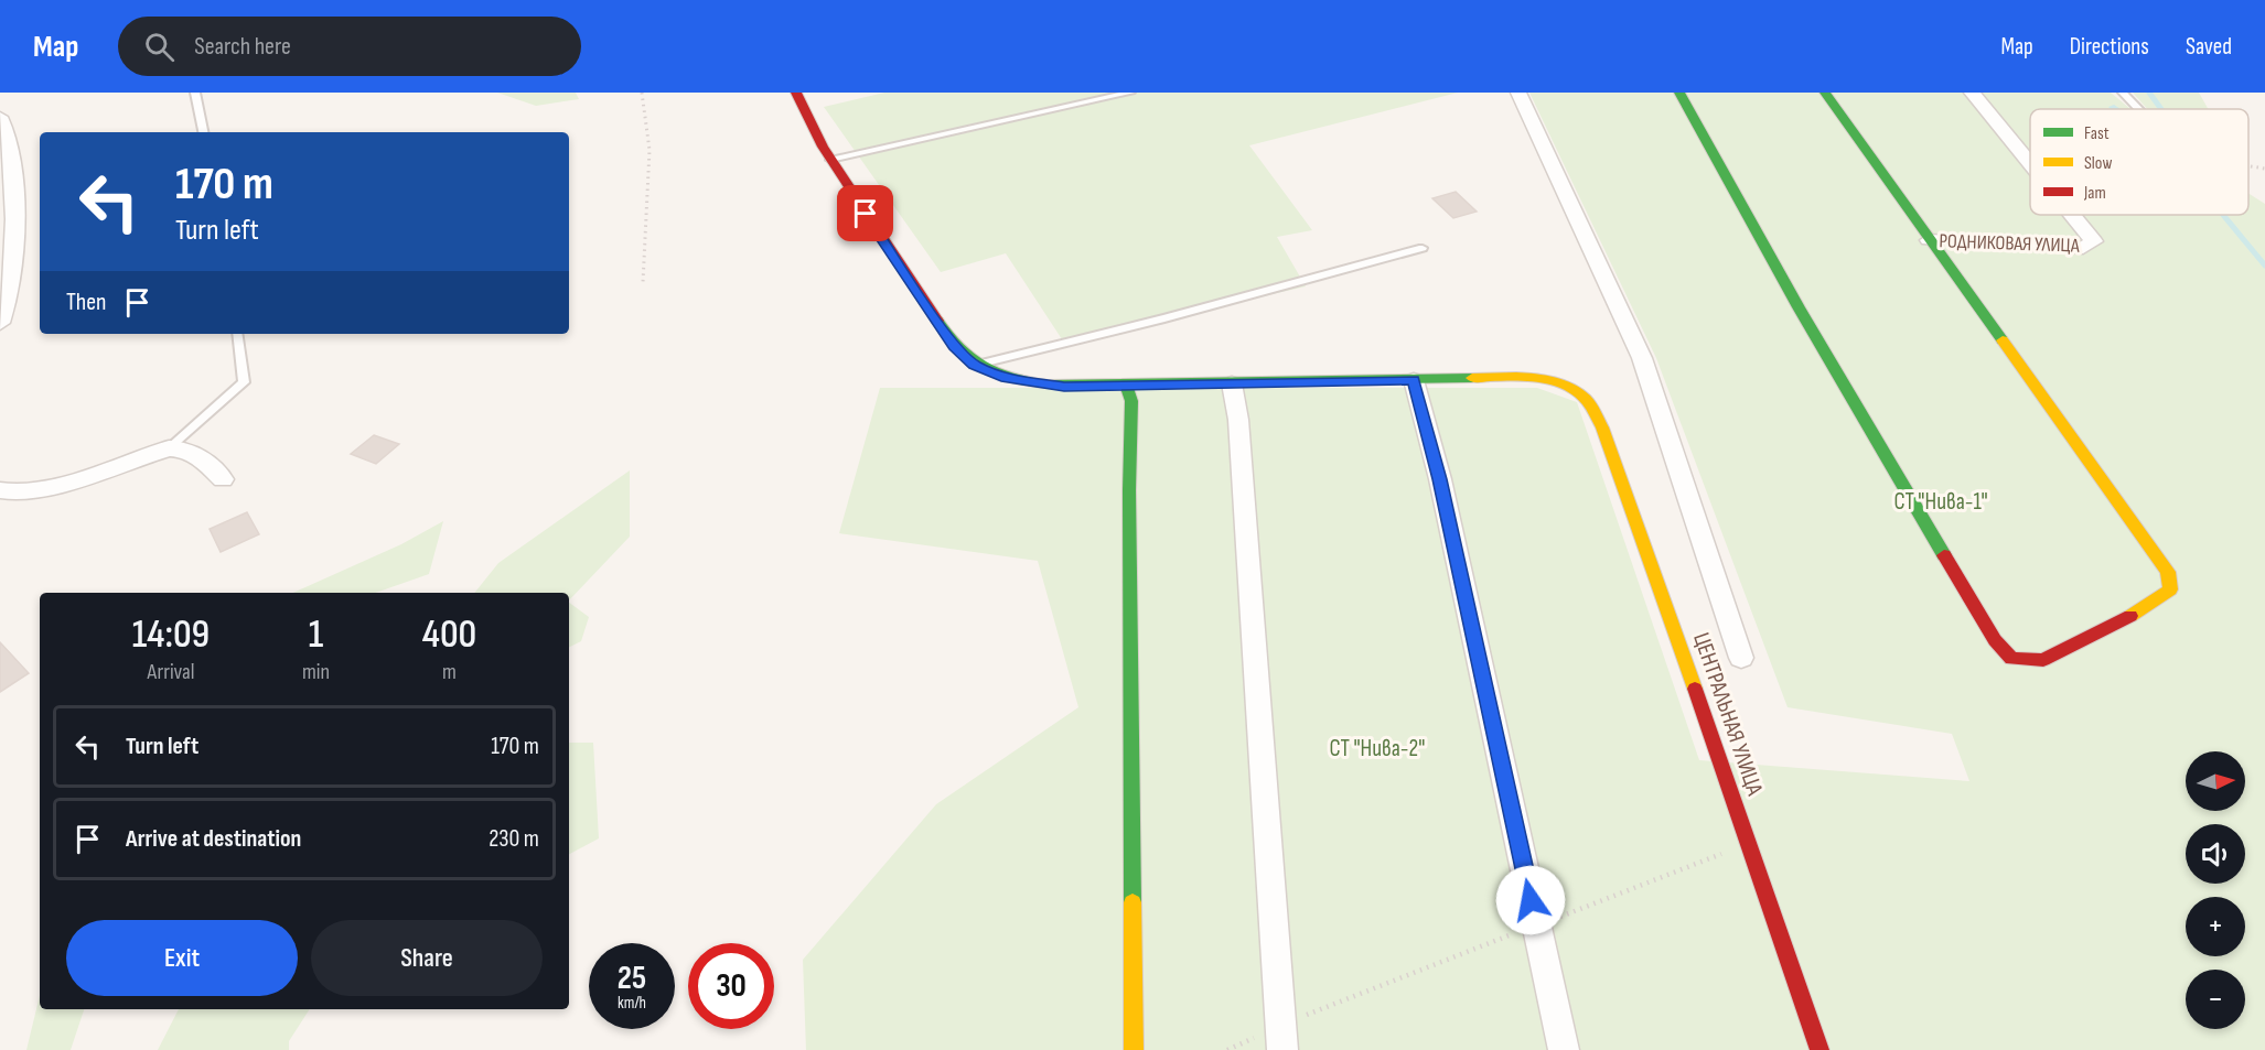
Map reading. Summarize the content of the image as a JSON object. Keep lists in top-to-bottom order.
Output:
{
  "streets": {
    "street": ["РОДНИКОВАЯ УЛИЦА", "ЦЕНТРАЛЬНАЯ УЛИЦА"]
  },
  "parks": ["СТ \"Нива-1\"", "СТ \"Нива-2\""],
  "legend": ["Fast", "Slow", "Jam"],
  "north": "right",
  "page": {
    "header": "Map",
    "search": "Search here",
    "nav": ["Map", "Directions", "Saved"],
    "turn": ["170 m", "Turn left"],
    "then": "Then",
    "eta": [
      "14:09",
      "Arrival",
      "1",
      "min",
      "400",
      "m"
    ],
    "list": [
      {
        "name": "Turn left",
        "value": "170 m"
      },
      {
        "name": "Arrive at destination",
        "value": "230 m"
      }
    ],
    "map_buttons": ["+", "−"],
    "buttons": ["Exit", "Share"],
    "speed": "25 km/h",
    "limit": "30"
  }
}
